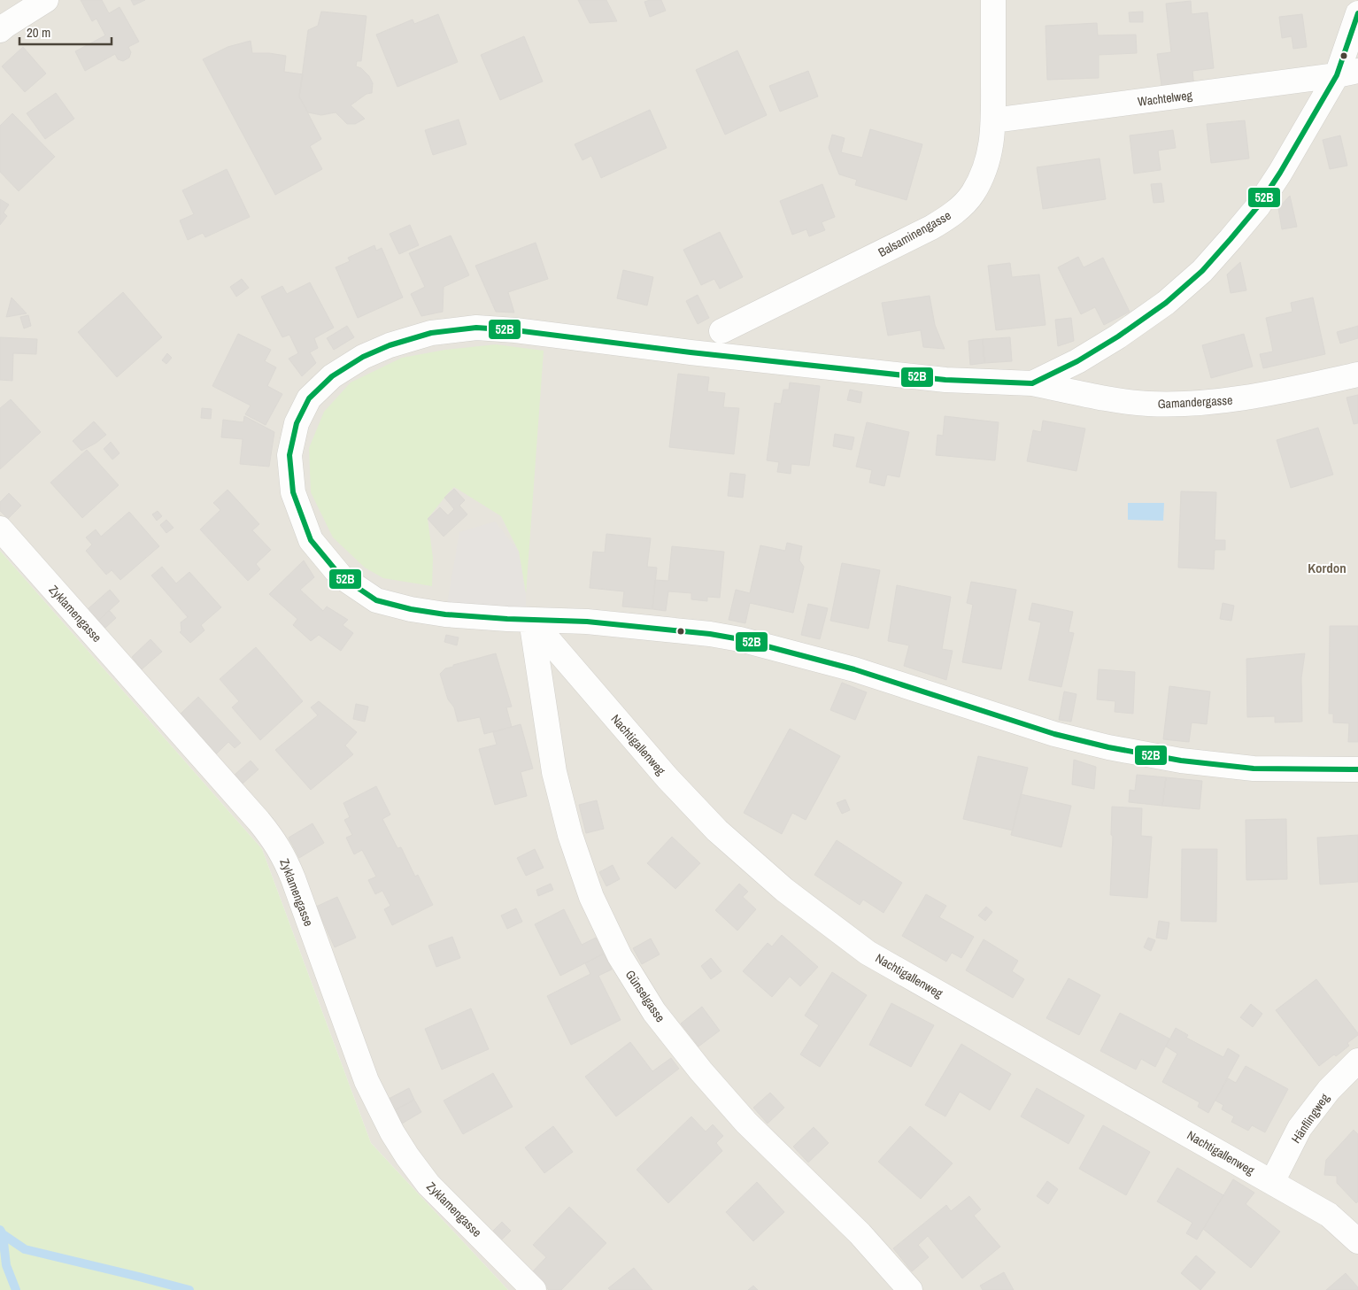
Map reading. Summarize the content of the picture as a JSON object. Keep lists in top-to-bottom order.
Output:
{
  "streets": {
    "street": [
      "Wachtelweg",
      "Balsaminengasse",
      "Gamandergasse",
      "Zyklamengasse",
      "Nachtigallenweg",
      "Günselgasse",
      "Hänflingweg"
    ]
  },
  "crossings": [
    ["Wachtelweg", "Balsaminengasse"],
    ["Gamandergasse", "Nachtigallenweg"],
    ["Gamandergasse", "Günselgasse"],
    ["Nachtigallenweg", "Günselgasse"],
    ["Nachtigallenweg", "Hänflingweg"]
  ],
  "districts": ["Kordon"],
  "lines": ["transit line 52B"],
  "scale_bar": "20 m"
}
